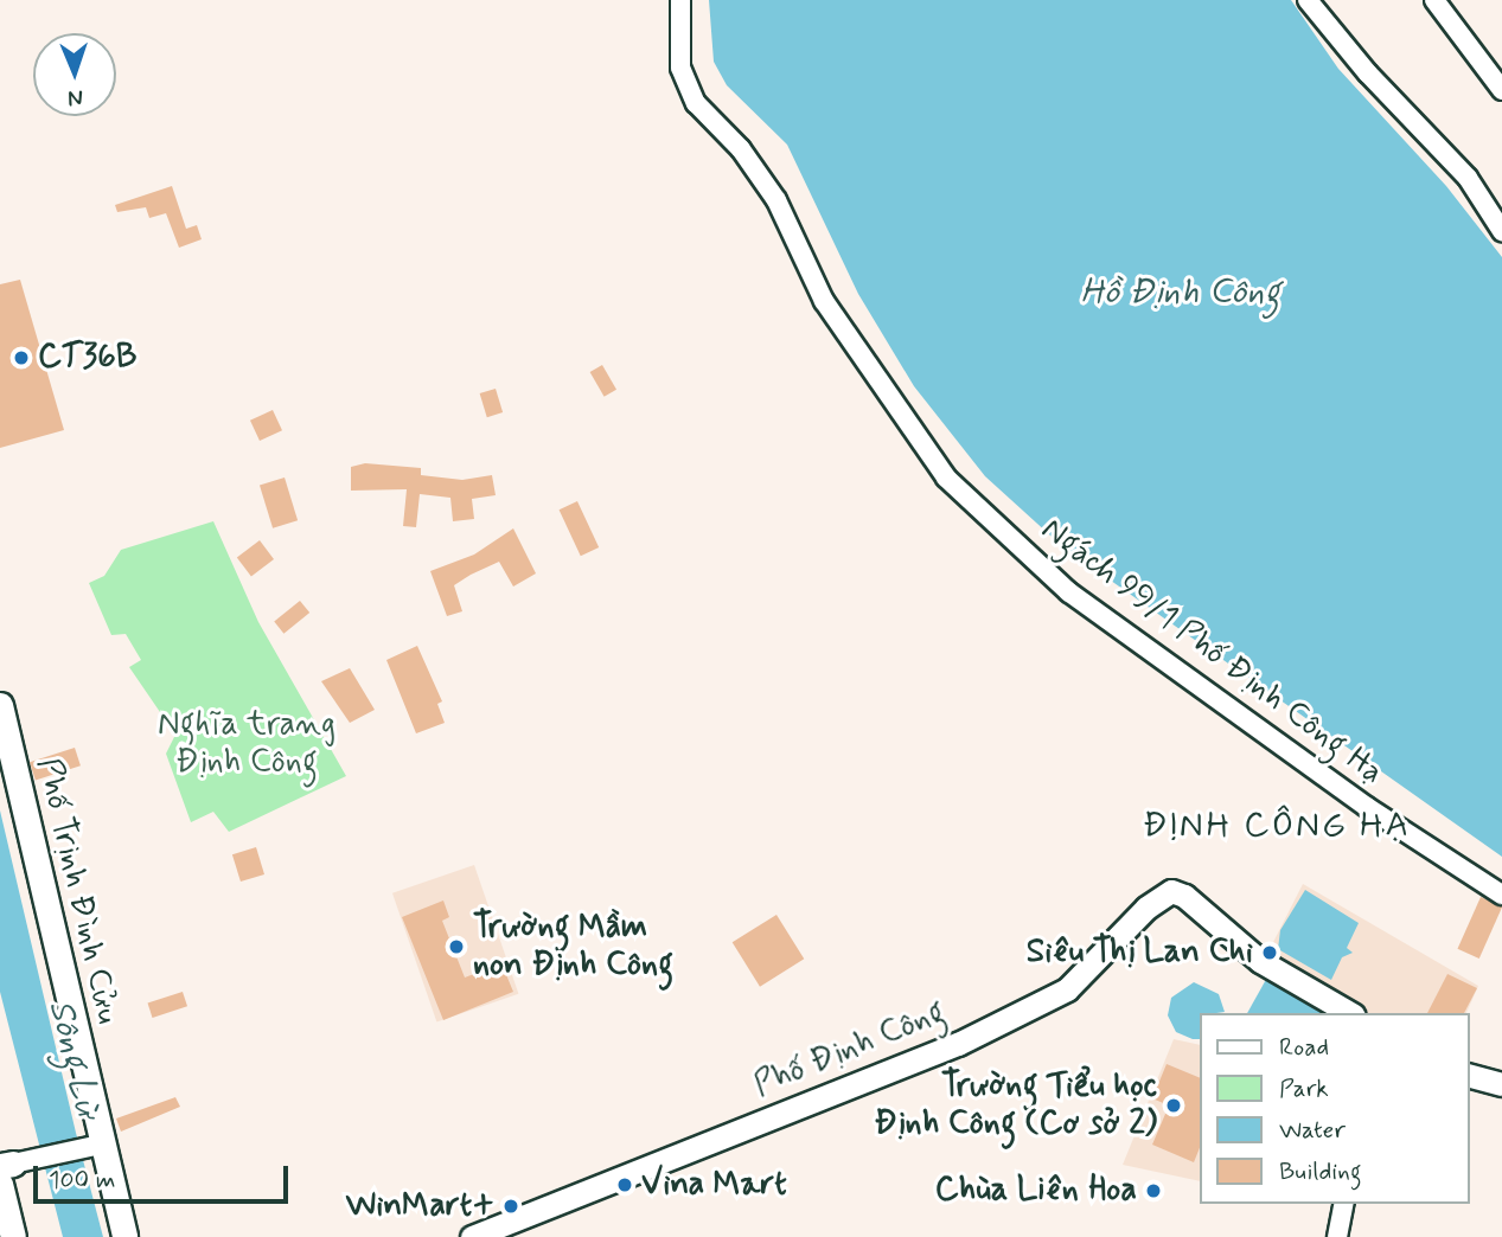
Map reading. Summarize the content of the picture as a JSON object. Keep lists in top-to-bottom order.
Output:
{
  "streets": {
    "main road": ["Phố Trịnh Đình Cửu"],
    "street": ["Ngách 99/1 Phố Định Công Hạ", "Phố Định Công"]
  },
  "districts": ["ĐỊNH CÔNG HẠ"],
  "water": ["Hồ Định Công", "Sông Lừ"],
  "parks": ["Nghĩa trang Định Công"],
  "places": [
    "CT36B",
    "Trường Mầm non Định Công",
    "Siêu Thị Lan Chi",
    "Trường Tiểu học Định Công (Cơ sở 2)",
    "Vina Mart",
    "Chùa Liên Hoa",
    "WinMart+"
  ],
  "legend": [
    "Road",
    "Park",
    "Water",
    "Building"
  ],
  "scale_bar": "100 m",
  "north": "bottom"
}
